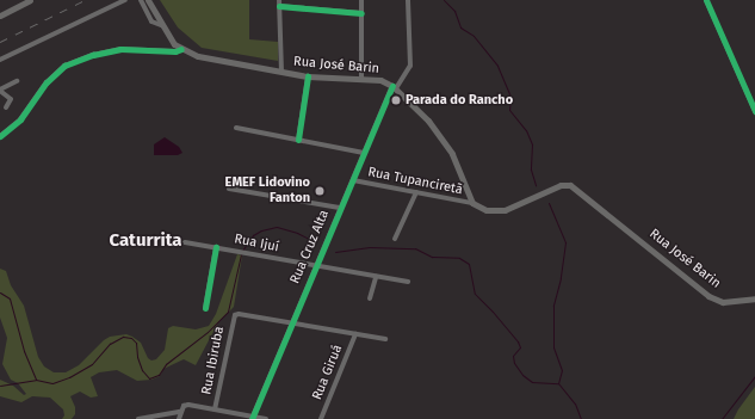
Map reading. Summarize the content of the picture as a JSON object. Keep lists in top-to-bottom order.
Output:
{
  "streets": {
    "main road": ["Rua José Barin"],
    "street": [
      "Rua Tupanciretã",
      "Rua Ijuí",
      "Rua Cruz Alta",
      "Rua Ibiruba",
      "Rua Giruá"
    ]
  },
  "crossings": [
    ["Rua José Barin", "Rua Tupanciretã"],
    ["Rua José Barin", "Rua Cruz Alta"],
    ["Rua Tupanciretã", "Rua Cruz Alta"],
    ["Rua Ijuí", "Rua Cruz Alta"],
    ["Rua Cruz Alta", "Rua Ibiruba"]
  ],
  "districts": ["Caturrita"],
  "places": ["Parada do Rancho", "EMEF Lidovino Fanton"]
}
